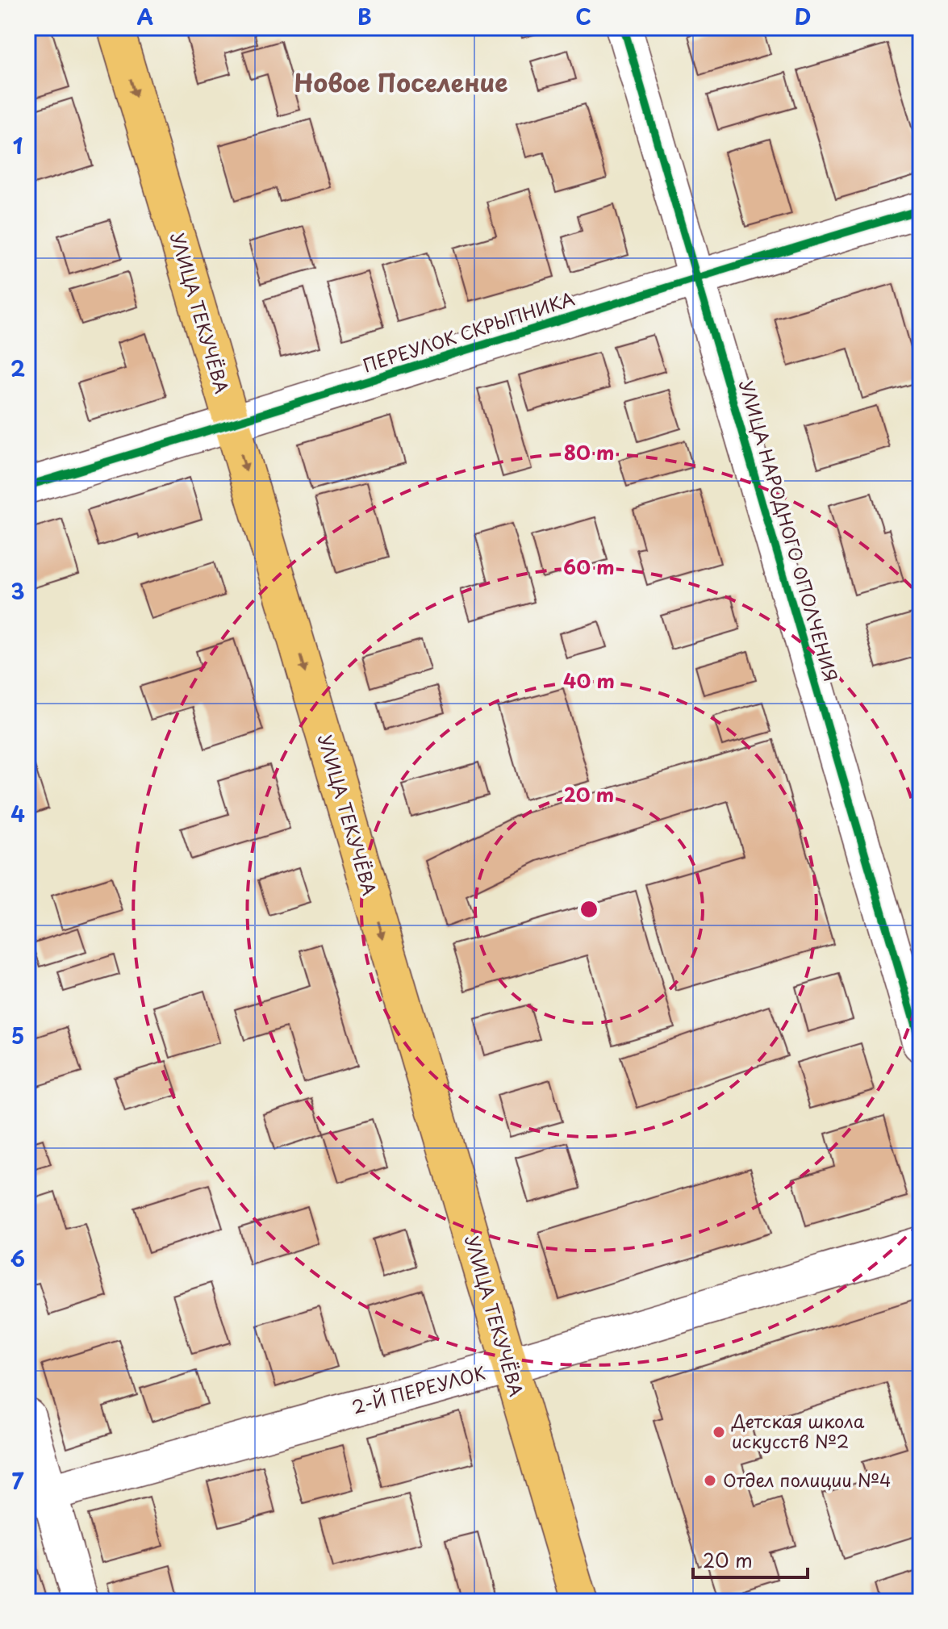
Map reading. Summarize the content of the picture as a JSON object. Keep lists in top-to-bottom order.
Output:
{
  "streets": {
    "main road": ["УЛИЦА ТЕКУЧЁВА"],
    "street": ["ПЕРЕУЛОК СКРЫПНИКА", "УЛИЦА НАРОДНОГО ОПОЛЧЕНИЯ", "2-Й ПЕРЕУЛОК"]
  },
  "crossings": [
    ["УЛИЦА ТЕКУЧЁВА", "ПЕРЕУЛОК СКРЫПНИКА"],
    ["УЛИЦА ТЕКУЧЁВА", "2-Й ПЕРЕУЛОК"],
    ["ПЕРЕУЛОК СКРЫПНИКА", "УЛИЦА НАРОДНОГО ОПОЛЧЕНИЯ"]
  ],
  "one_way": ["УЛИЦА ТЕКУЧЁВА"],
  "districts": ["Новое Поселение"],
  "places": ["Детская школа искусств №2", "Отдел полиции №4"],
  "scale_bar": "20 m",
  "grid": {
    "columns": [
      "A",
      "B",
      "C",
      "D"
    ],
    "rows": [
      "1",
      "2",
      "3",
      "4",
      "5",
      "6",
      "7"
    ]
  },
  "rings": [
    "80 m",
    "60 m",
    "40 m",
    "20 m"
  ]
}
